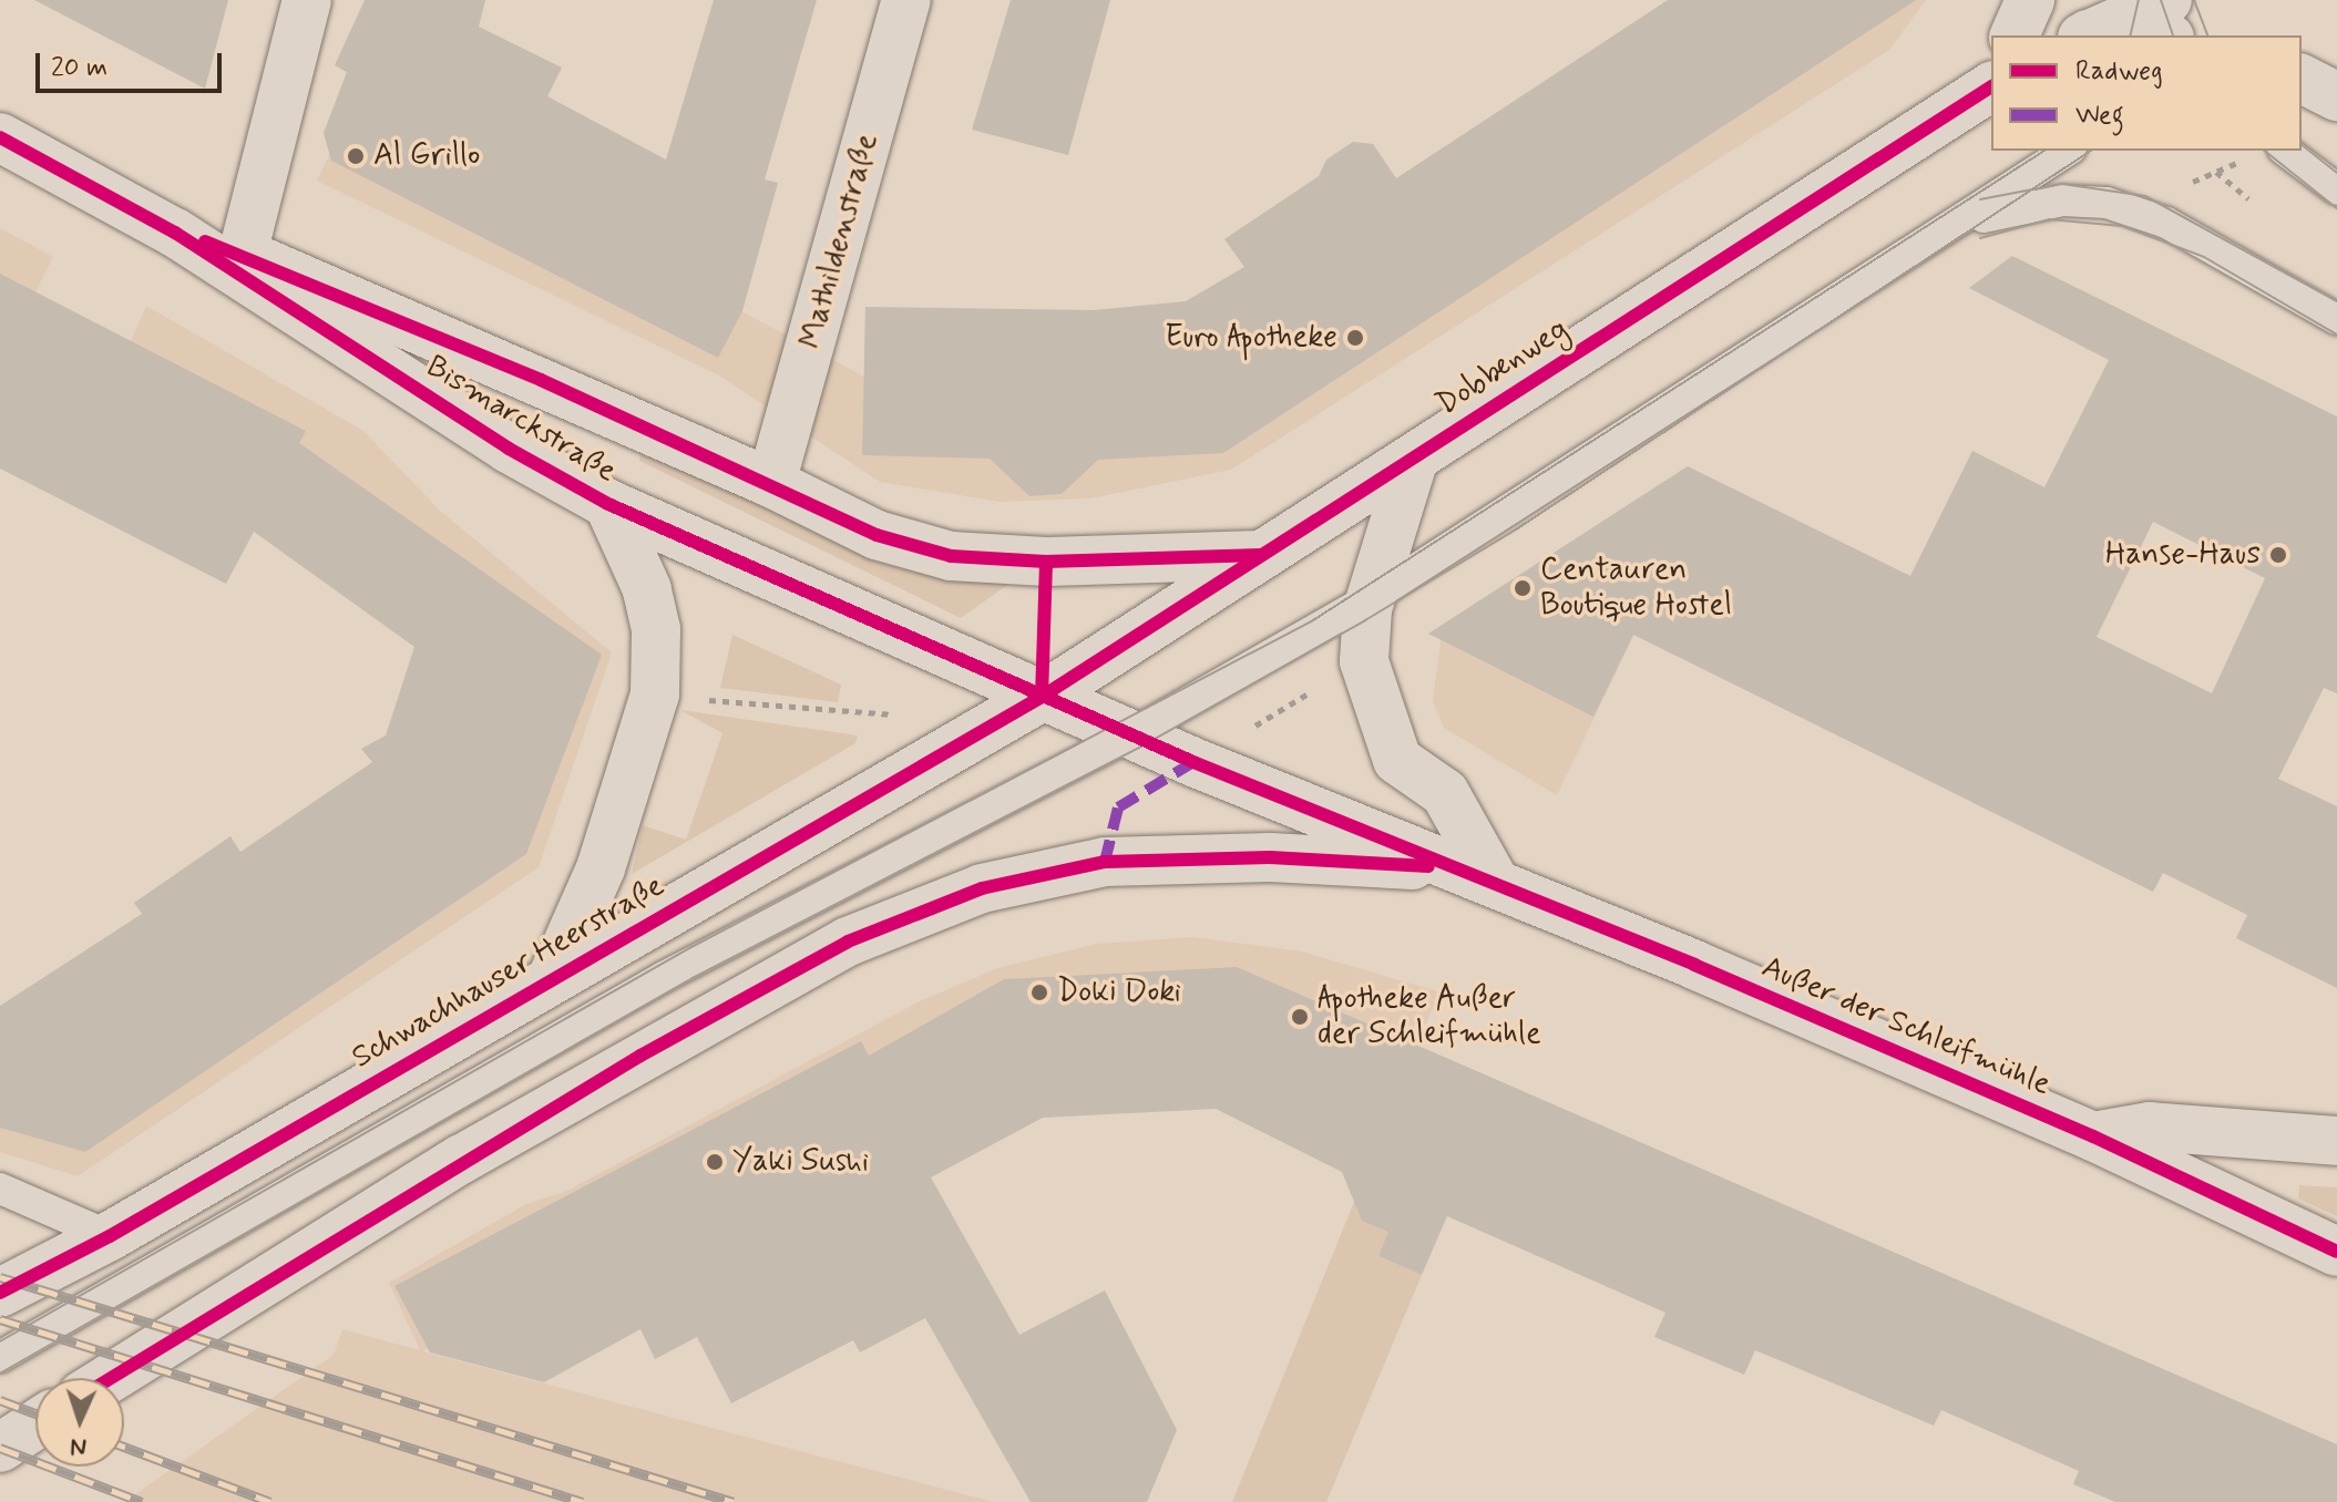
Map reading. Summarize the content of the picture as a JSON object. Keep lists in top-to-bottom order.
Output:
{
  "streets": {
    "main road": [
      "Mathildenstraße",
      "Dobbenweg",
      "Bismarckstraße",
      "Schwachhauser Heerstraße",
      "Außer der Schleifmühle"
    ]
  },
  "crossings": [
    ["Dobbenweg", "Bismarckstraße"],
    ["Dobbenweg", "Schwachhauser Heerstraße"],
    ["Dobbenweg", "Außer der Schleifmühle"],
    ["Bismarckstraße", "Schwachhauser Heerstraße"],
    ["Bismarckstraße", "Außer der Schleifmühle"],
    ["Schwachhauser Heerstraße", "Außer der Schleifmühle"]
  ],
  "places": [
    "Al Grillo",
    "Euro Apotheke",
    "Hanse-Haus",
    "Centauren Boutique Hostel",
    "Doki Doki",
    "Apotheke Außer der Schleifmühle",
    "Yaki Sushi"
  ],
  "legend": ["Radweg", "Weg"],
  "scale_bar": "20 m",
  "north": "bottom"
}
